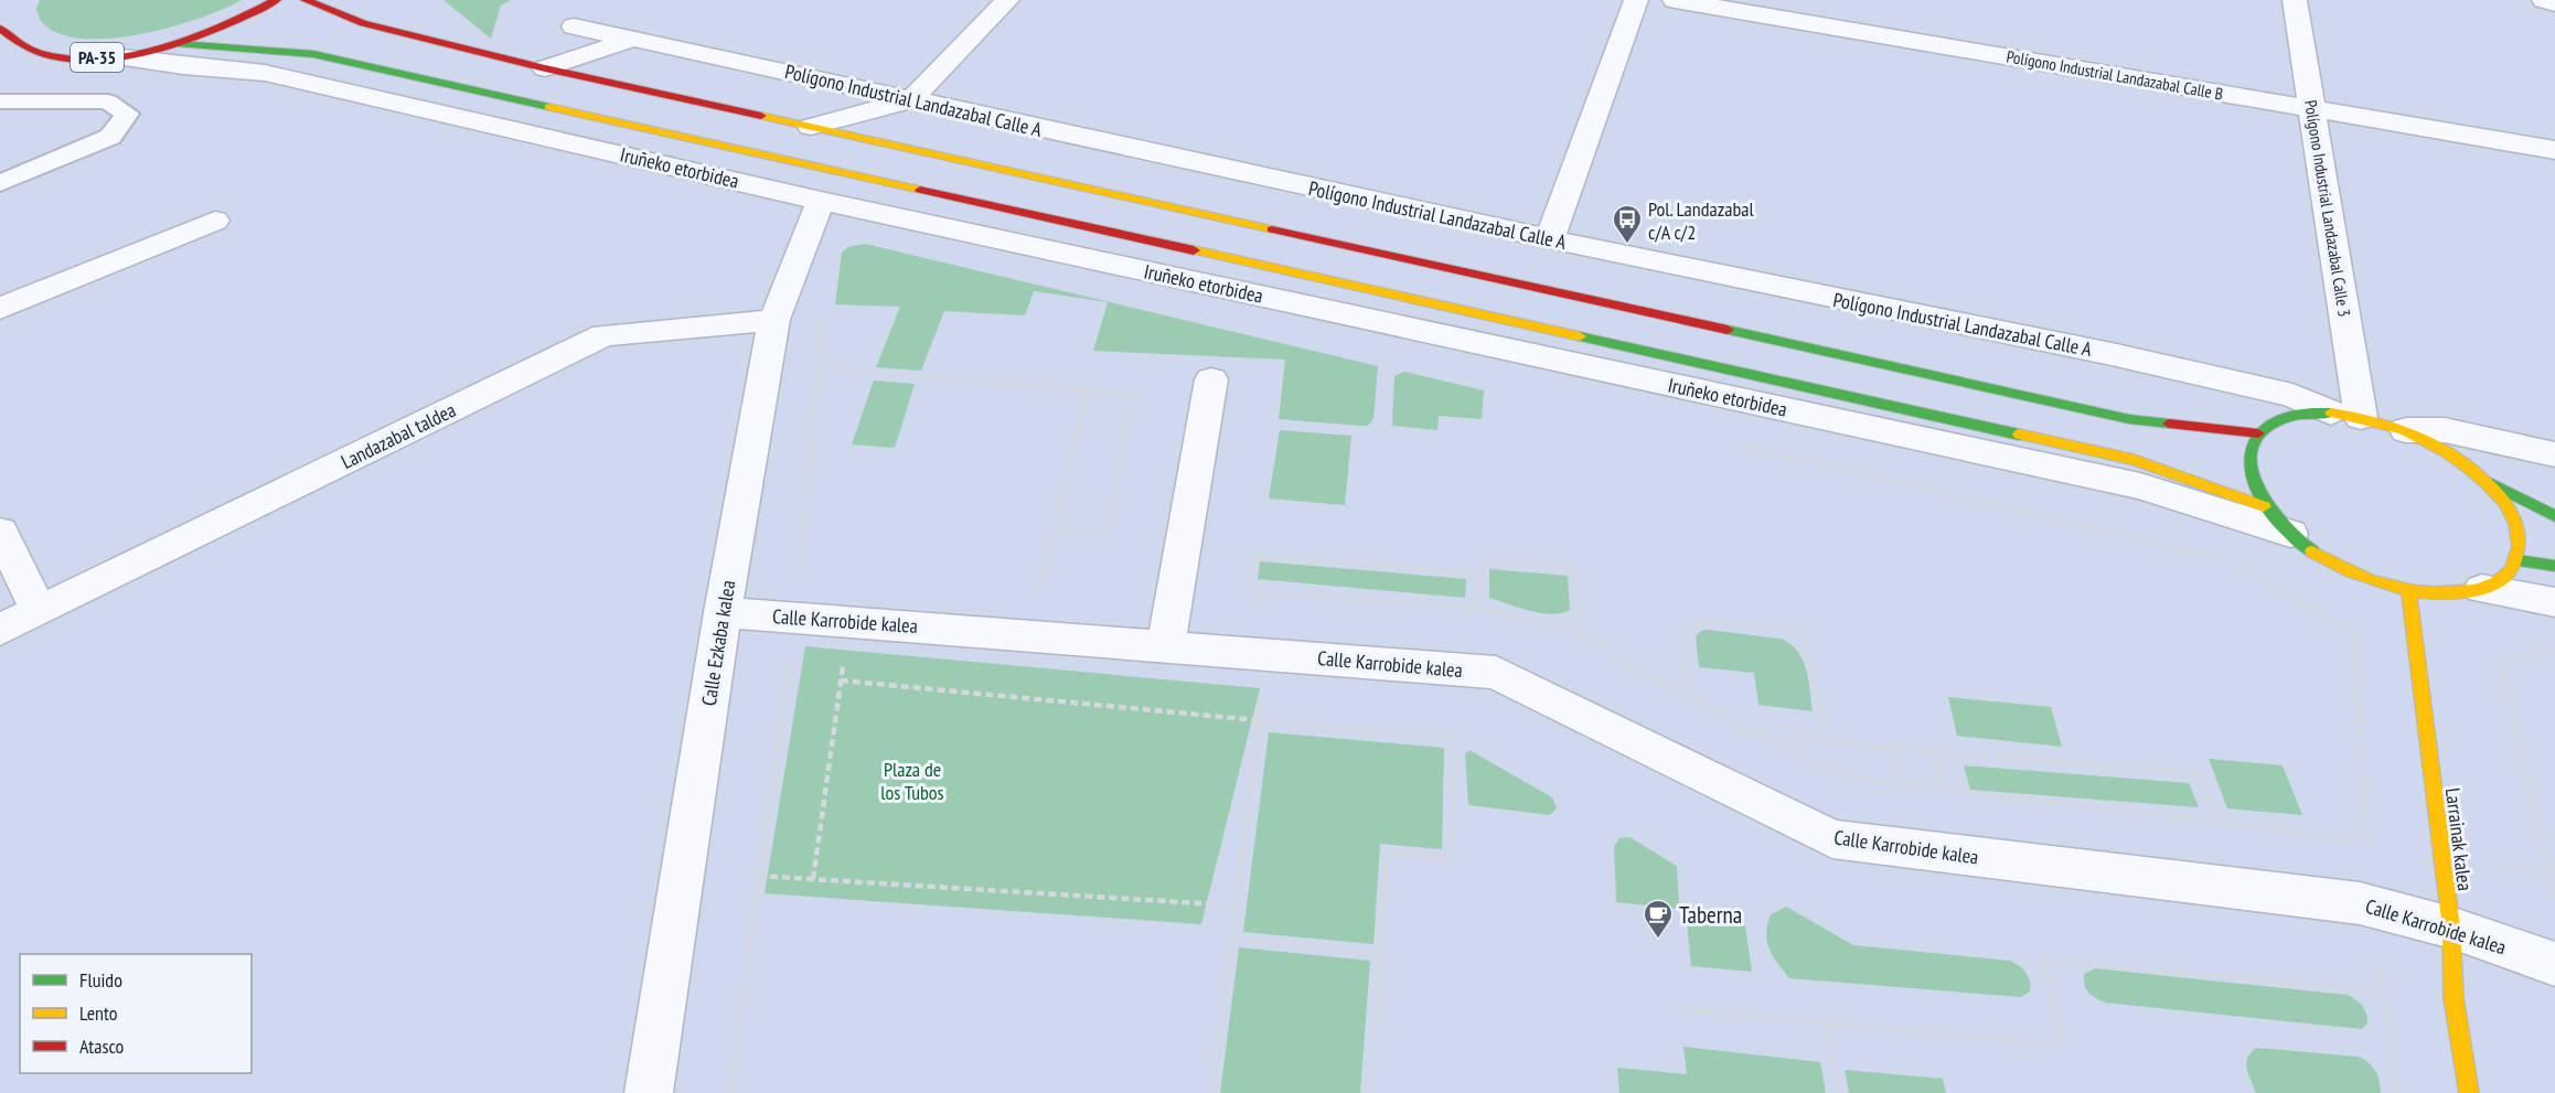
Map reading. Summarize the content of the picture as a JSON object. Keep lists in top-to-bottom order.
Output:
{
  "streets": {
    "main road": ["PA-35", "Iruñeko etorbidea", "Larrainak kalea"],
    "street": [
      "Polígono Industrial Landazabal Calle B",
      "Polígono Industrial Landazabal Calle A",
      "Polígono Industrial Landazabal Calle 3",
      "Landazabal taldea",
      "Calle Karrobide kalea",
      "Calle Ezkaba kalea"
    ]
  },
  "crossings": [
    ["PA-35", "Iruñeko etorbidea"],
    ["Polígono Industrial Landazabal Calle B", "Polígono Industrial Landazabal Calle 3"],
    ["Iruñeko etorbidea", "Calle Ezkaba kalea"],
    ["Landazabal taldea", "Calle Ezkaba kalea"],
    ["Calle Karrobide kalea", "Calle Ezkaba kalea"],
    ["Calle Karrobide kalea", "Larrainak kalea"]
  ],
  "parks": ["Plaza de los Tubos"],
  "places": {
    "bus stop": ["Pol. Landazabal c/A c/2"],
    "cafe": ["Taberna"]
  },
  "legend": ["Fluido", "Lento", "Atasco"]
}
